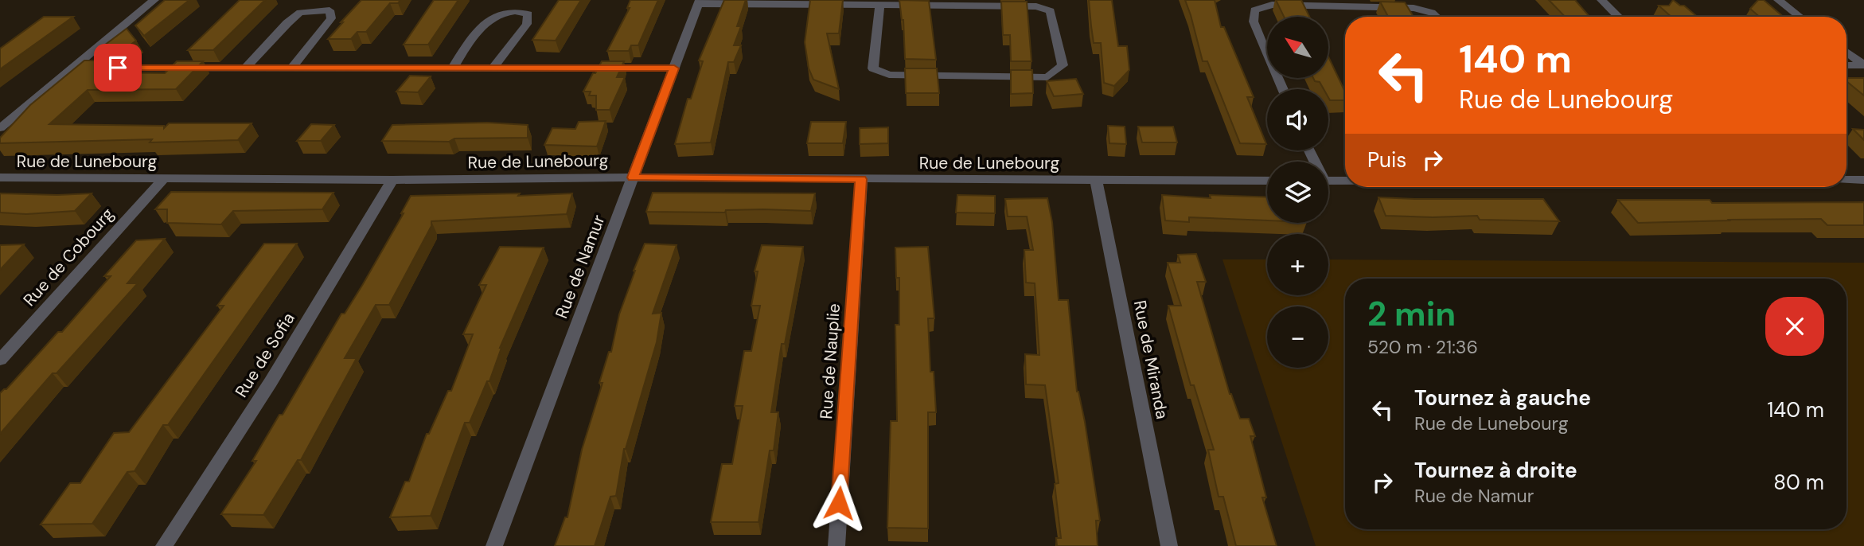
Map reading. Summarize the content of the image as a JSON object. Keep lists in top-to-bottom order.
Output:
{
  "streets": {
    "street": [
      "Rue de Lunebourg",
      "Rue de Cobourg",
      "Rue de Namur",
      "Rue de Sofia",
      "Rue de Miranda",
      "Rue de Nauplie"
    ]
  },
  "crossings": [
    ["Rue de Lunebourg", "Rue de Cobourg"],
    ["Rue de Lunebourg", "Rue de Namur"],
    ["Rue de Lunebourg", "Rue de Sofia"],
    ["Rue de Lunebourg", "Rue de Miranda"],
    ["Rue de Lunebourg", "Rue de Nauplie"]
  ],
  "north": "top left",
  "page": {
    "map_buttons": ["+", "−"],
    "turn": ["140 m", "Rue de Lunebourg"],
    "then": "Puis",
    "heading": ["2 min", "520 m · 21:36"],
    "list": [
      {
        "name": "Tournez à gauche",
        "note": "Rue de Lunebourg",
        "value": "140 m"
      },
      {
        "name": "Tournez à droite",
        "note": "Rue de Namur",
        "value": "80 m"
      }
    ]
  }
}
